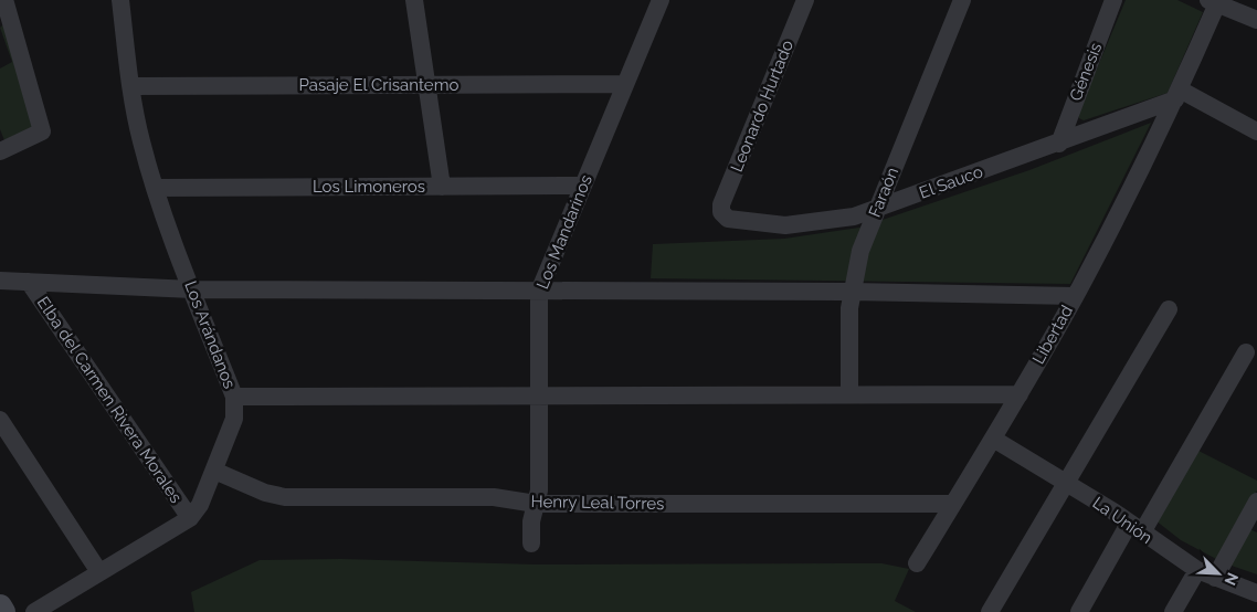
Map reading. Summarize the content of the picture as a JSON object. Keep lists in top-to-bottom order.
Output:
{
  "streets": {
    "street": [
      "Génesis",
      "Pasaje El Crisantemo",
      "Leonardo Hurtado",
      "El Sauco",
      "Los Limoneros",
      "Faraón",
      "Los Mandarinos",
      "Los Arándanos",
      "Libertad",
      "Elba del Carmen Rivera Morales",
      "Henry Leal Torres",
      "La Unión"
    ]
  },
  "crossings": [
    ["Génesis", "El Sauco"],
    ["Pasaje El Crisantemo", "Los Mandarinos"],
    ["Pasaje El Crisantemo", "Los Arándanos"],
    ["Leonardo Hurtado", "El Sauco"],
    ["El Sauco", "Faraón"],
    ["El Sauco", "Libertad"],
    ["Los Limoneros", "Los Mandarinos"],
    ["Los Limoneros", "Los Arándanos"],
    ["Los Mandarinos", "Henry Leal Torres"],
    ["Los Arándanos", "Elba del Carmen Rivera Morales"],
    ["Los Arándanos", "Henry Leal Torres"],
    ["Libertad", "Henry Leal Torres"],
    ["Libertad", "La Unión"]
  ],
  "north": "bottom right"
}
